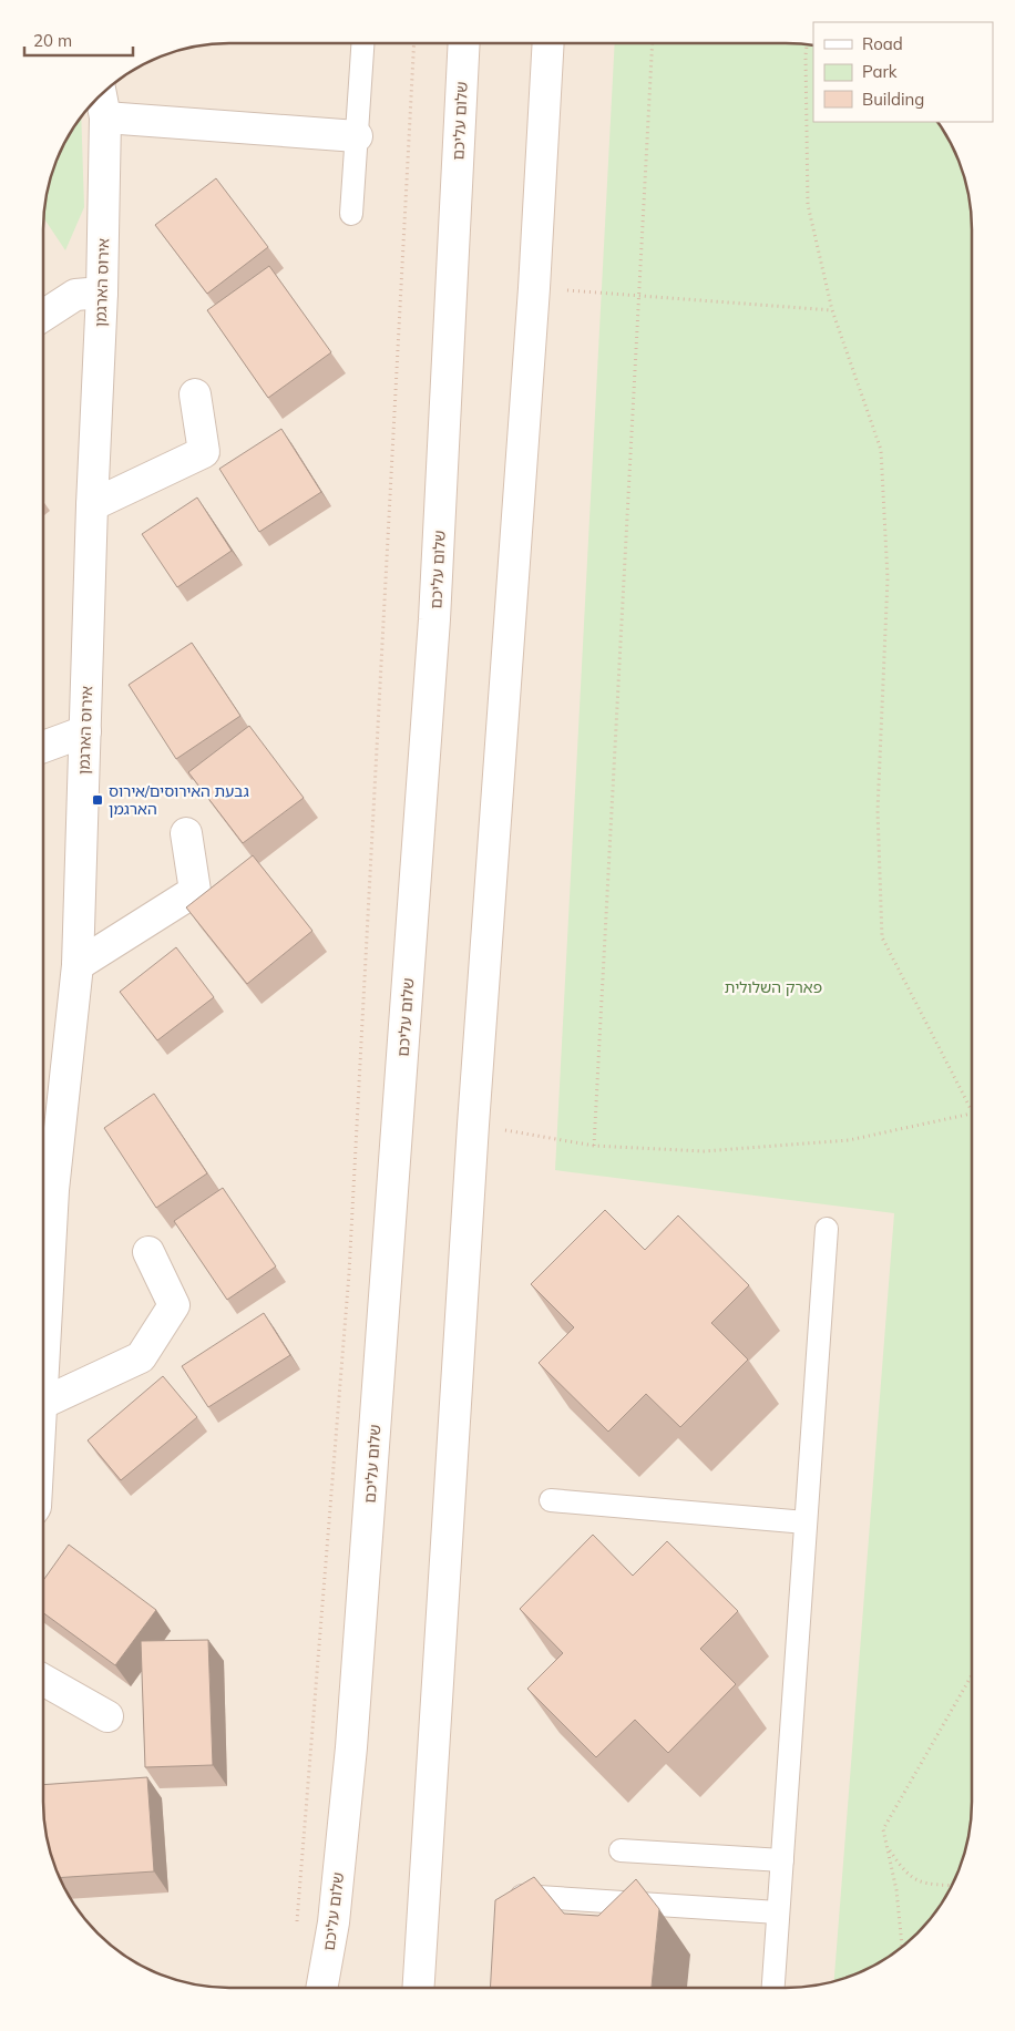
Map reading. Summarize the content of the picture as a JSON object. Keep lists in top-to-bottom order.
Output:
{
  "streets": {
    "main road": ["שלום עליכם", "אירוס הארגמן"]
  },
  "parks": ["פארק השלולית"],
  "places": {
    "transit": ["גבעת האירוסים/אירוס הארגמן"]
  },
  "legend": ["Road", "Park", "Building"],
  "scale_bar": "20 m"
}
